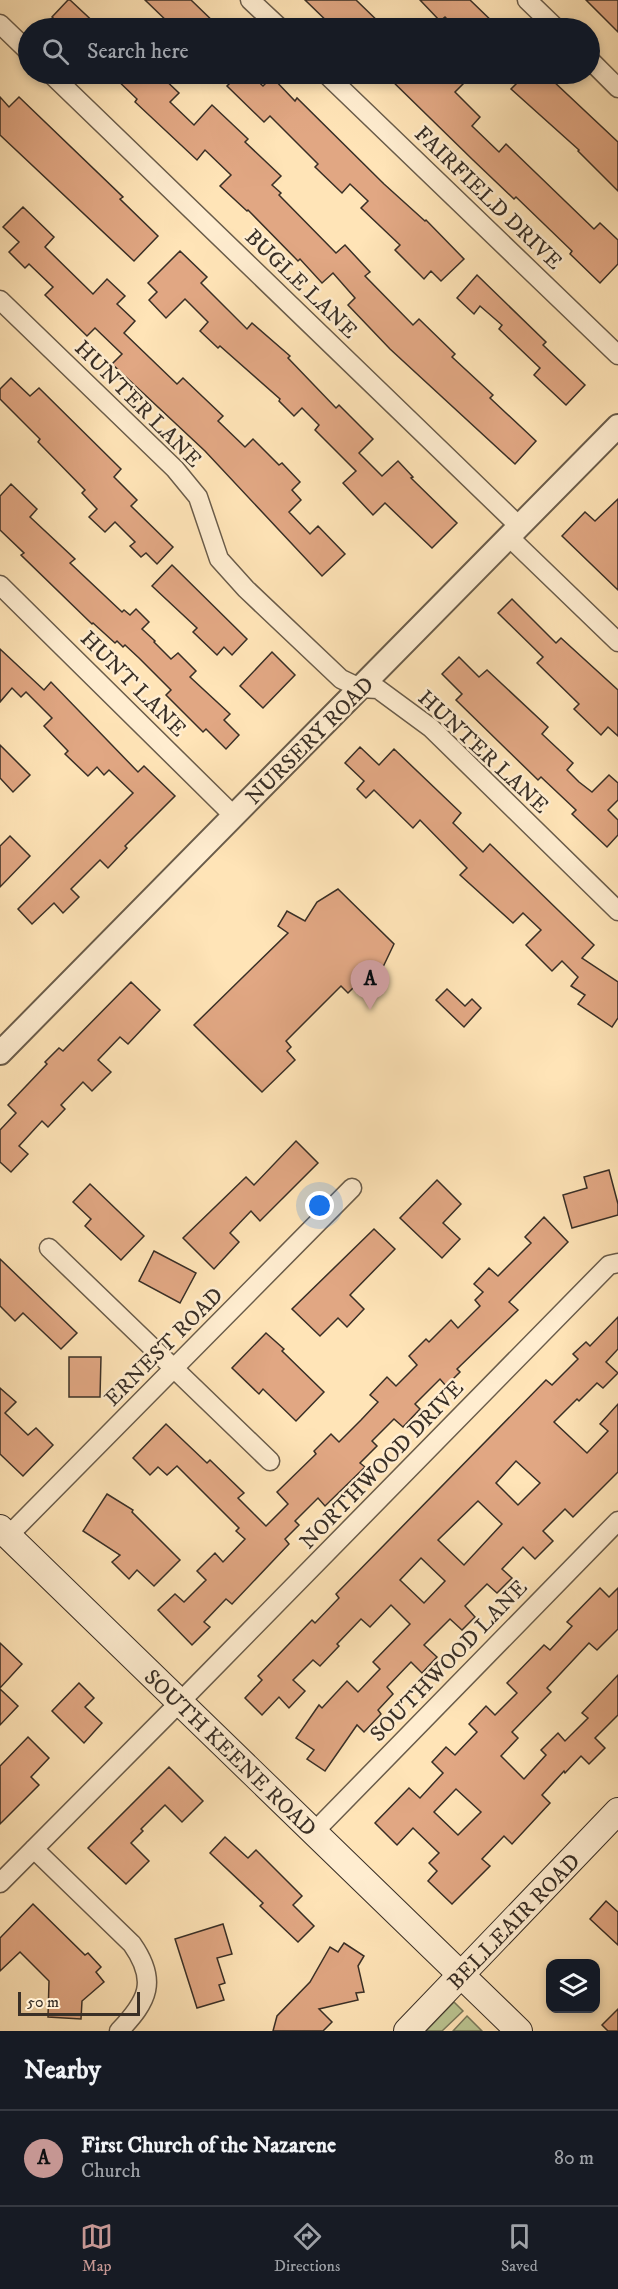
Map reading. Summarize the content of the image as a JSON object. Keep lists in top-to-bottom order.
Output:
{
  "streets": {
    "main road": ["SOUTH KEENE ROAD", "BELLEAIR ROAD"],
    "street": [
      "FAIRFIELD DRIVE",
      "BUGLE LANE",
      "HUNTER LANE",
      "HUNT LANE",
      "NURSERY ROAD",
      "ERNEST ROAD",
      "NORTHWOOD DRIVE",
      "SOUTHWOOD LANE"
    ]
  },
  "crossings": [
    ["BUGLE LANE", "NURSERY ROAD"],
    ["HUNTER LANE", "NURSERY ROAD"],
    ["HUNT LANE", "NURSERY ROAD"],
    ["ERNEST ROAD", "SOUTH KEENE ROAD"],
    ["NORTHWOOD DRIVE", "SOUTH KEENE ROAD"],
    ["SOUTHWOOD LANE", "SOUTH KEENE ROAD"],
    ["SOUTH KEENE ROAD", "BELLEAIR ROAD"]
  ],
  "scale_bar": "50 m",
  "page": {
    "search": "Search here",
    "pins": "A",
    "scale": "50 m",
    "heading": "Nearby",
    "list": [
      {
        "mark": "A",
        "name": "First Church of the Nazarene",
        "note": "Church",
        "value": "80 m"
      }
    ],
    "nav": ["Map", "Directions", "Saved"]
  }
}
